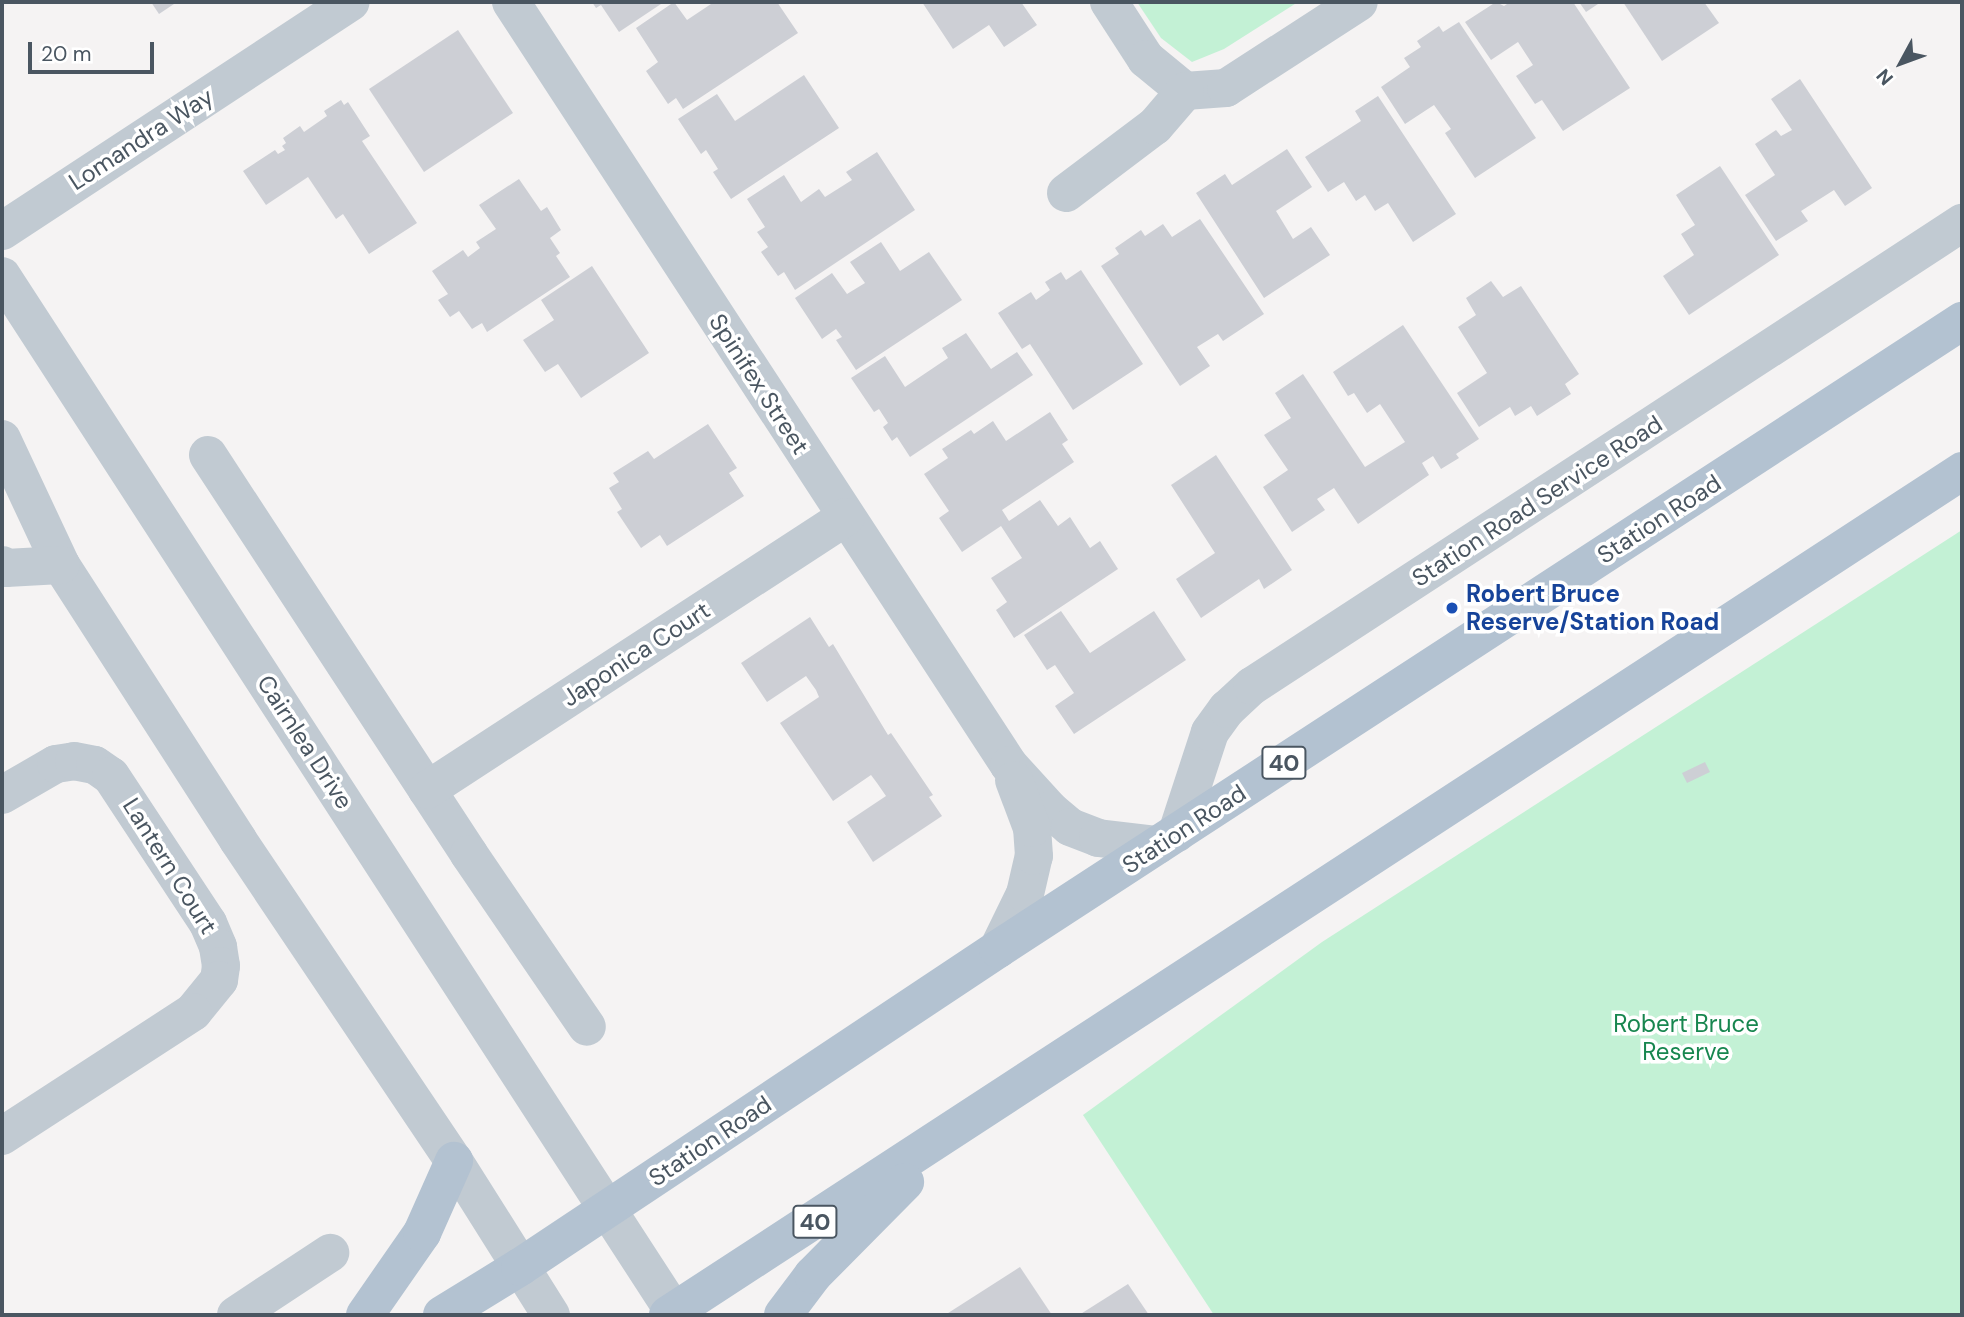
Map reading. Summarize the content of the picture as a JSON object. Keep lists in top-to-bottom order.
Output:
{
  "streets": {
    "main road": ["Station Road", "40"],
    "street": [
      "Lomandra Way",
      "Spinifex Street",
      "Station Road Service Road",
      "Japonica Court",
      "Cairnlea Drive",
      "Lantern Court"
    ]
  },
  "crossings": [
    ["Spinifex Street", "Station Road Service Road"],
    ["Spinifex Street", "Station Road"],
    ["Spinifex Street", "Japonica Court"],
    ["Station Road Service Road", "Station Road"],
    ["Station Road", "Cairnlea Drive"],
    ["Cairnlea Drive", "40"]
  ],
  "parks": ["Robert Bruce Reserve"],
  "places": ["Robert Bruce Reserve/Station Road"],
  "scale_bar": "20 m",
  "north": "bottom left"
}
